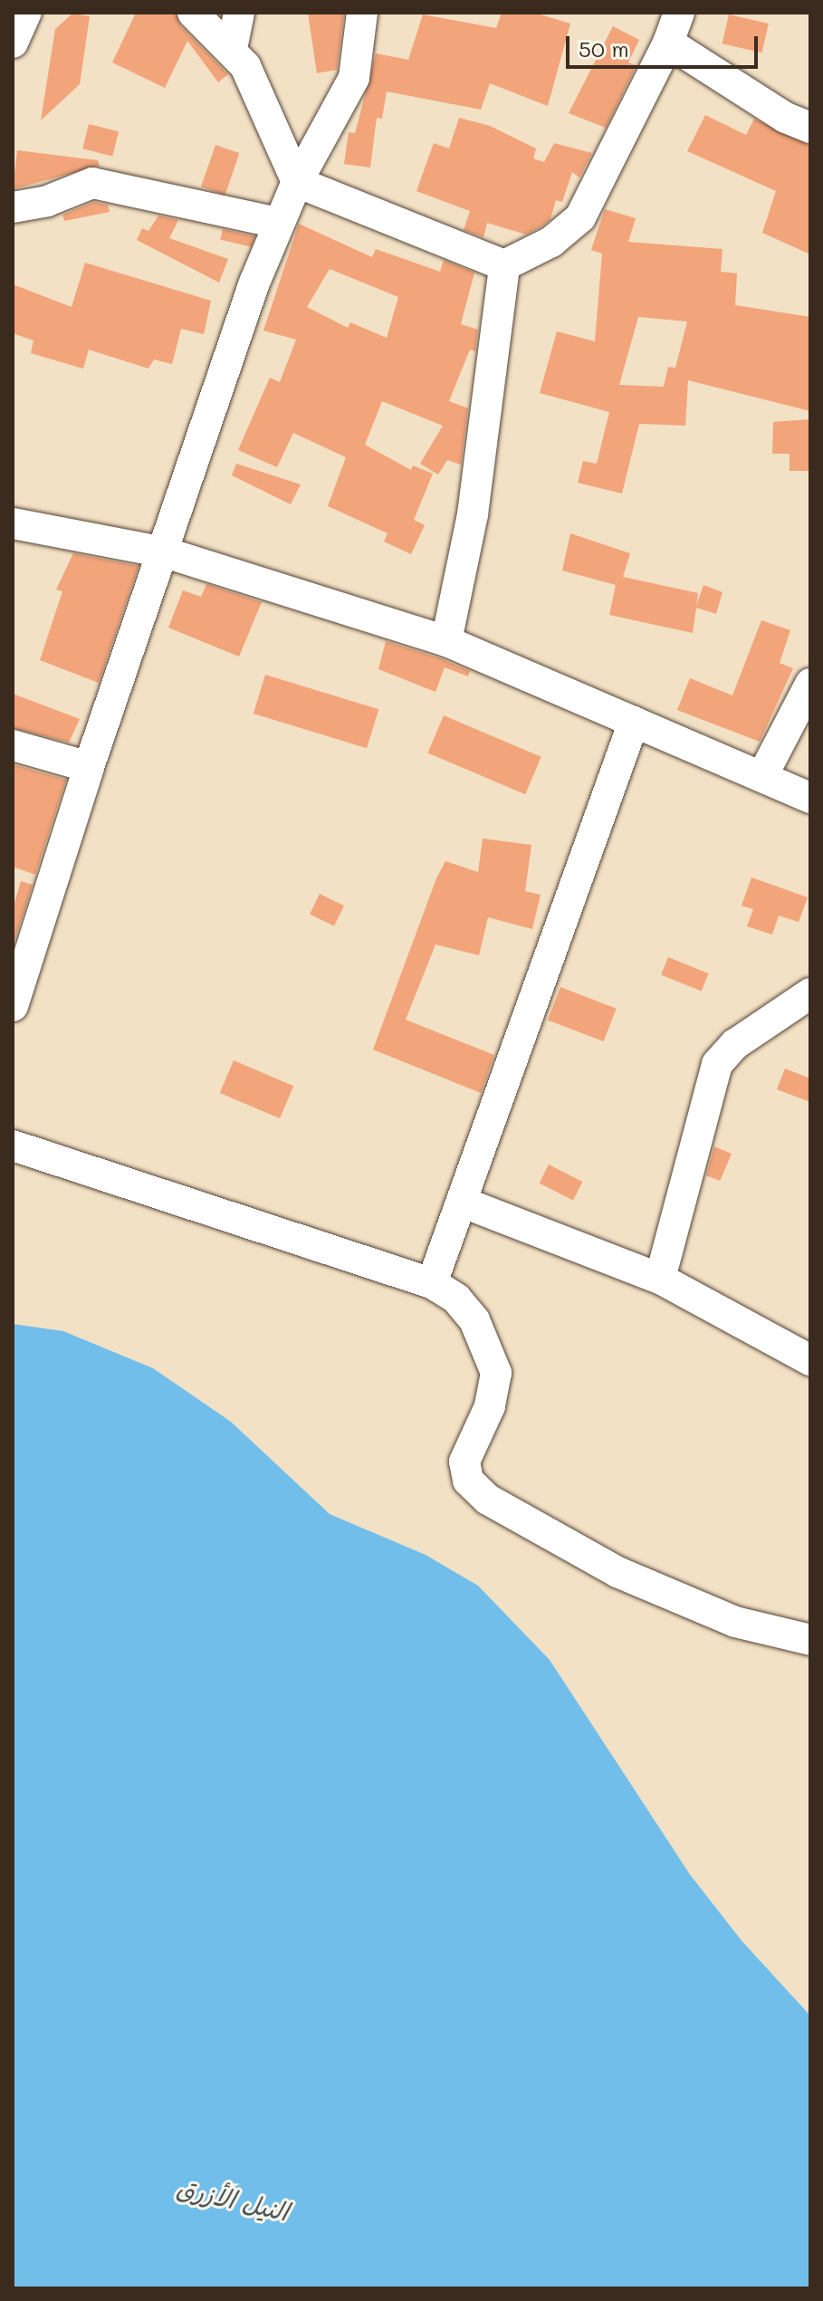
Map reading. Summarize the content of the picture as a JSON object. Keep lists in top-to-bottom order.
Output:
{
  "water": ["النيل الأزرق"],
  "scale_bar": "50 m"
}
